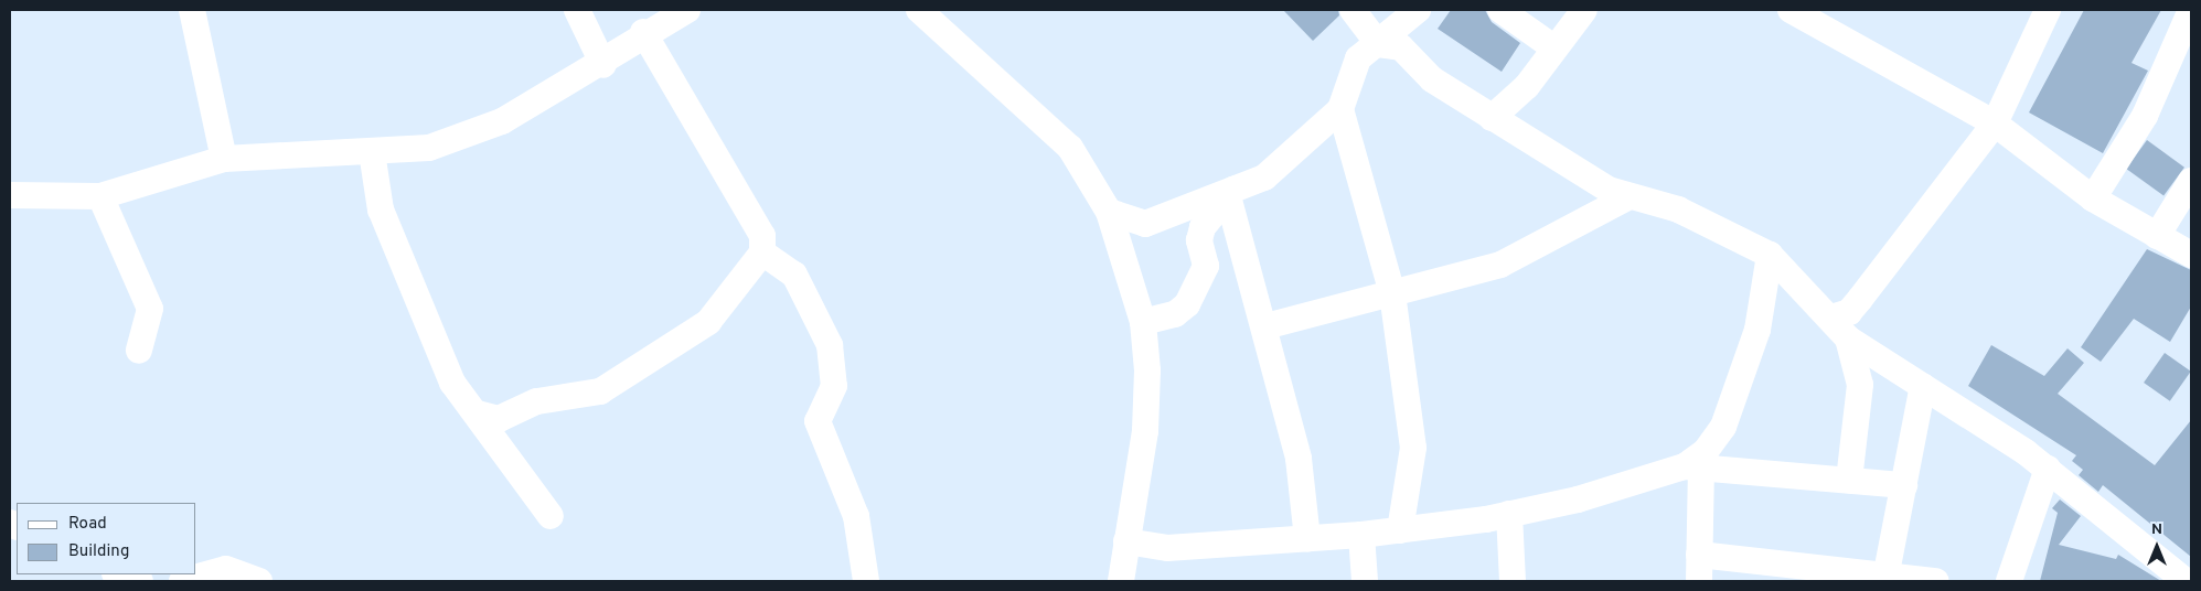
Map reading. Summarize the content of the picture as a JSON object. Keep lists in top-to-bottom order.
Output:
{
  "legend": ["Road", "Building"],
  "north": "top"
}
